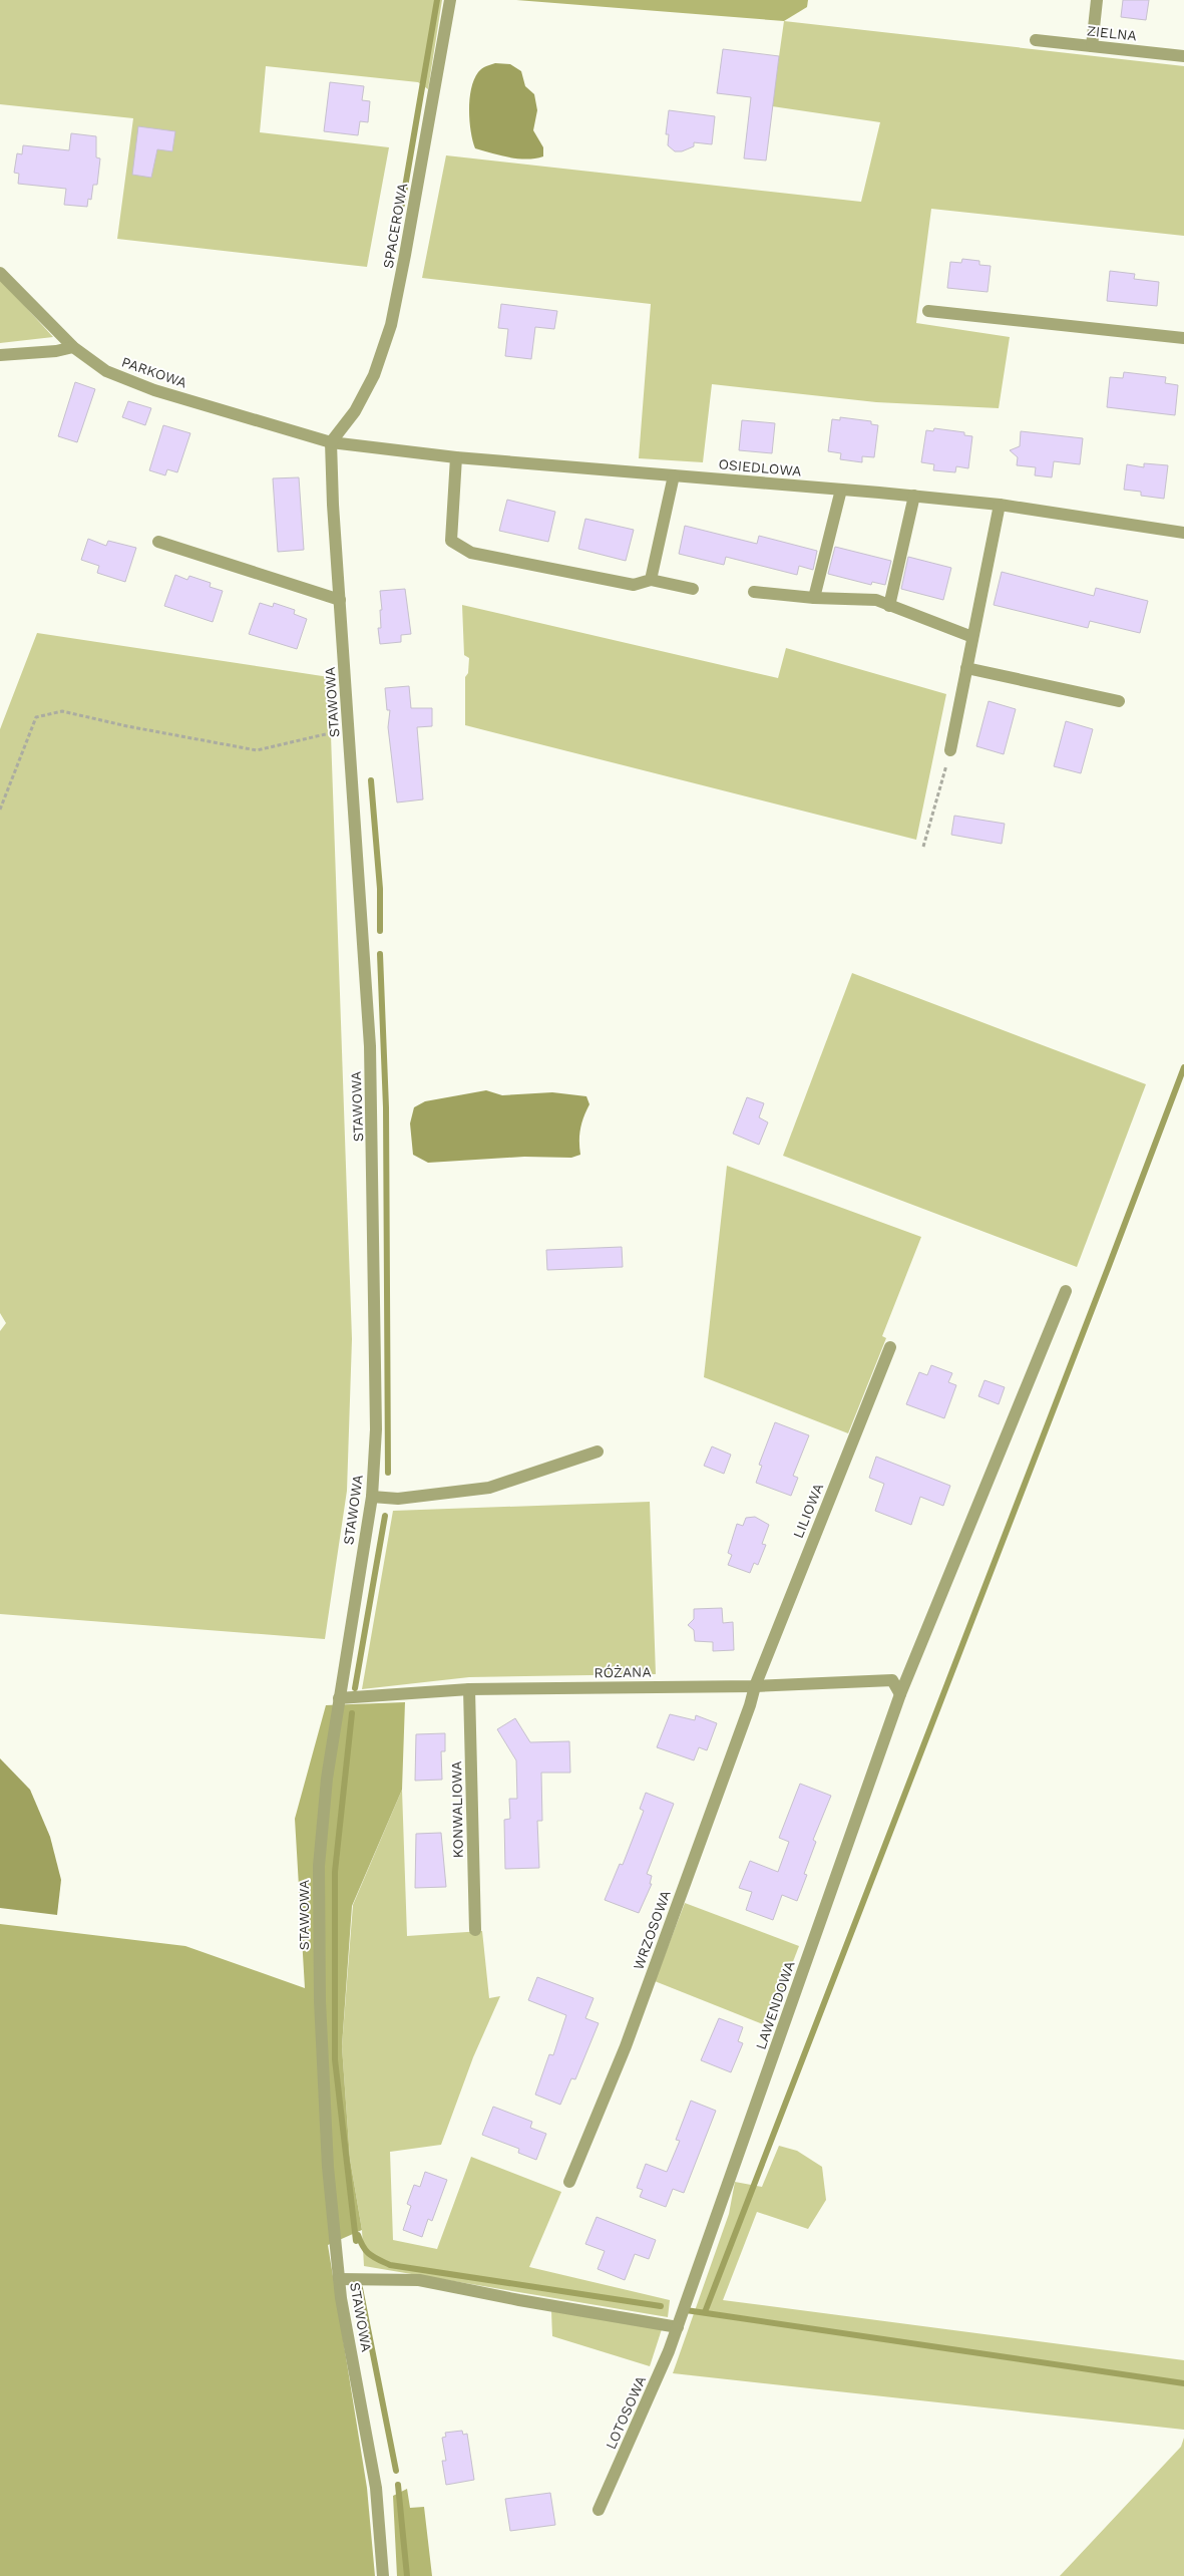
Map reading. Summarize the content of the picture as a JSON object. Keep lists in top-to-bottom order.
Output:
{
  "streets": {
    "street": [
      "ZIELNA",
      "SPACEROWA",
      "PARKOWA",
      "OSIEDLOWA",
      "STAWOWA",
      "LILIOWA",
      "RÓŻANA",
      "KONWALIOWA",
      "WRZOSOWA",
      "LAWENDOWA",
      "LOTOSOWA"
    ]
  },
  "crossings": [
    ["SPACEROWA", "PARKOWA"],
    ["SPACEROWA", "OSIEDLOWA"],
    ["SPACEROWA", "STAWOWA"],
    ["PARKOWA", "OSIEDLOWA"],
    ["PARKOWA", "STAWOWA"],
    ["OSIEDLOWA", "STAWOWA"],
    ["STAWOWA", "RÓŻANA"],
    ["LILIOWA", "RÓŻANA"],
    ["LILIOWA", "WRZOSOWA"],
    ["RÓŻANA", "KONWALIOWA"],
    ["RÓŻANA", "WRZOSOWA"],
    ["RÓŻANA", "LAWENDOWA"],
    ["LAWENDOWA", "LOTOSOWA"]
  ]
}
